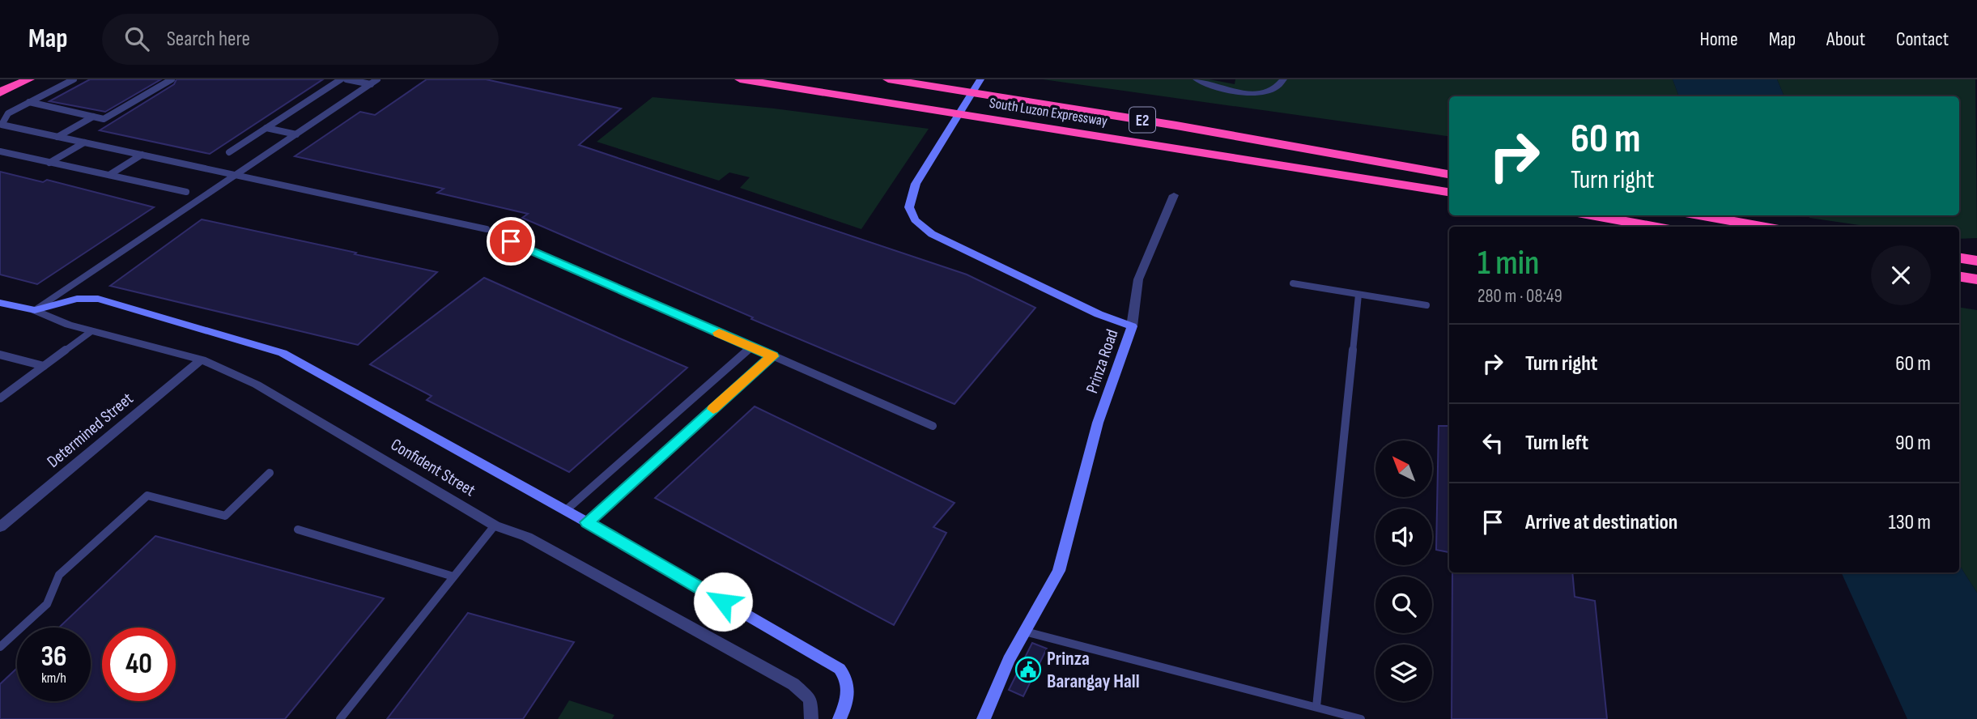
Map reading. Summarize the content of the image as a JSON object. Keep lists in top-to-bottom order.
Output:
{
  "streets": {
    "highway": ["South Luzon Expressway", "E2"],
    "main road": ["Prinza Road", "Confident Street"],
    "street": ["Determined Street"]
  },
  "crossings": [
    ["Determined Street", "Confident Street"]
  ],
  "places": {
    "public building": ["Prinza Barangay Hall"]
  },
  "north": "top left",
  "page": {
    "header": "Map",
    "search": "Search here",
    "nav": [
      "Home",
      "Map",
      "About",
      "Contact"
    ],
    "turn": ["60 m", "Turn right"],
    "heading": ["1 min", "280 m · 08:49"],
    "list": [
      {
        "name": "Turn right",
        "value": "60 m"
      },
      {
        "name": "Turn left",
        "value": "90 m"
      },
      {
        "name": "Arrive at destination",
        "value": "130 m"
      }
    ],
    "speed": "36 km/h",
    "limit": "40"
  }
}
